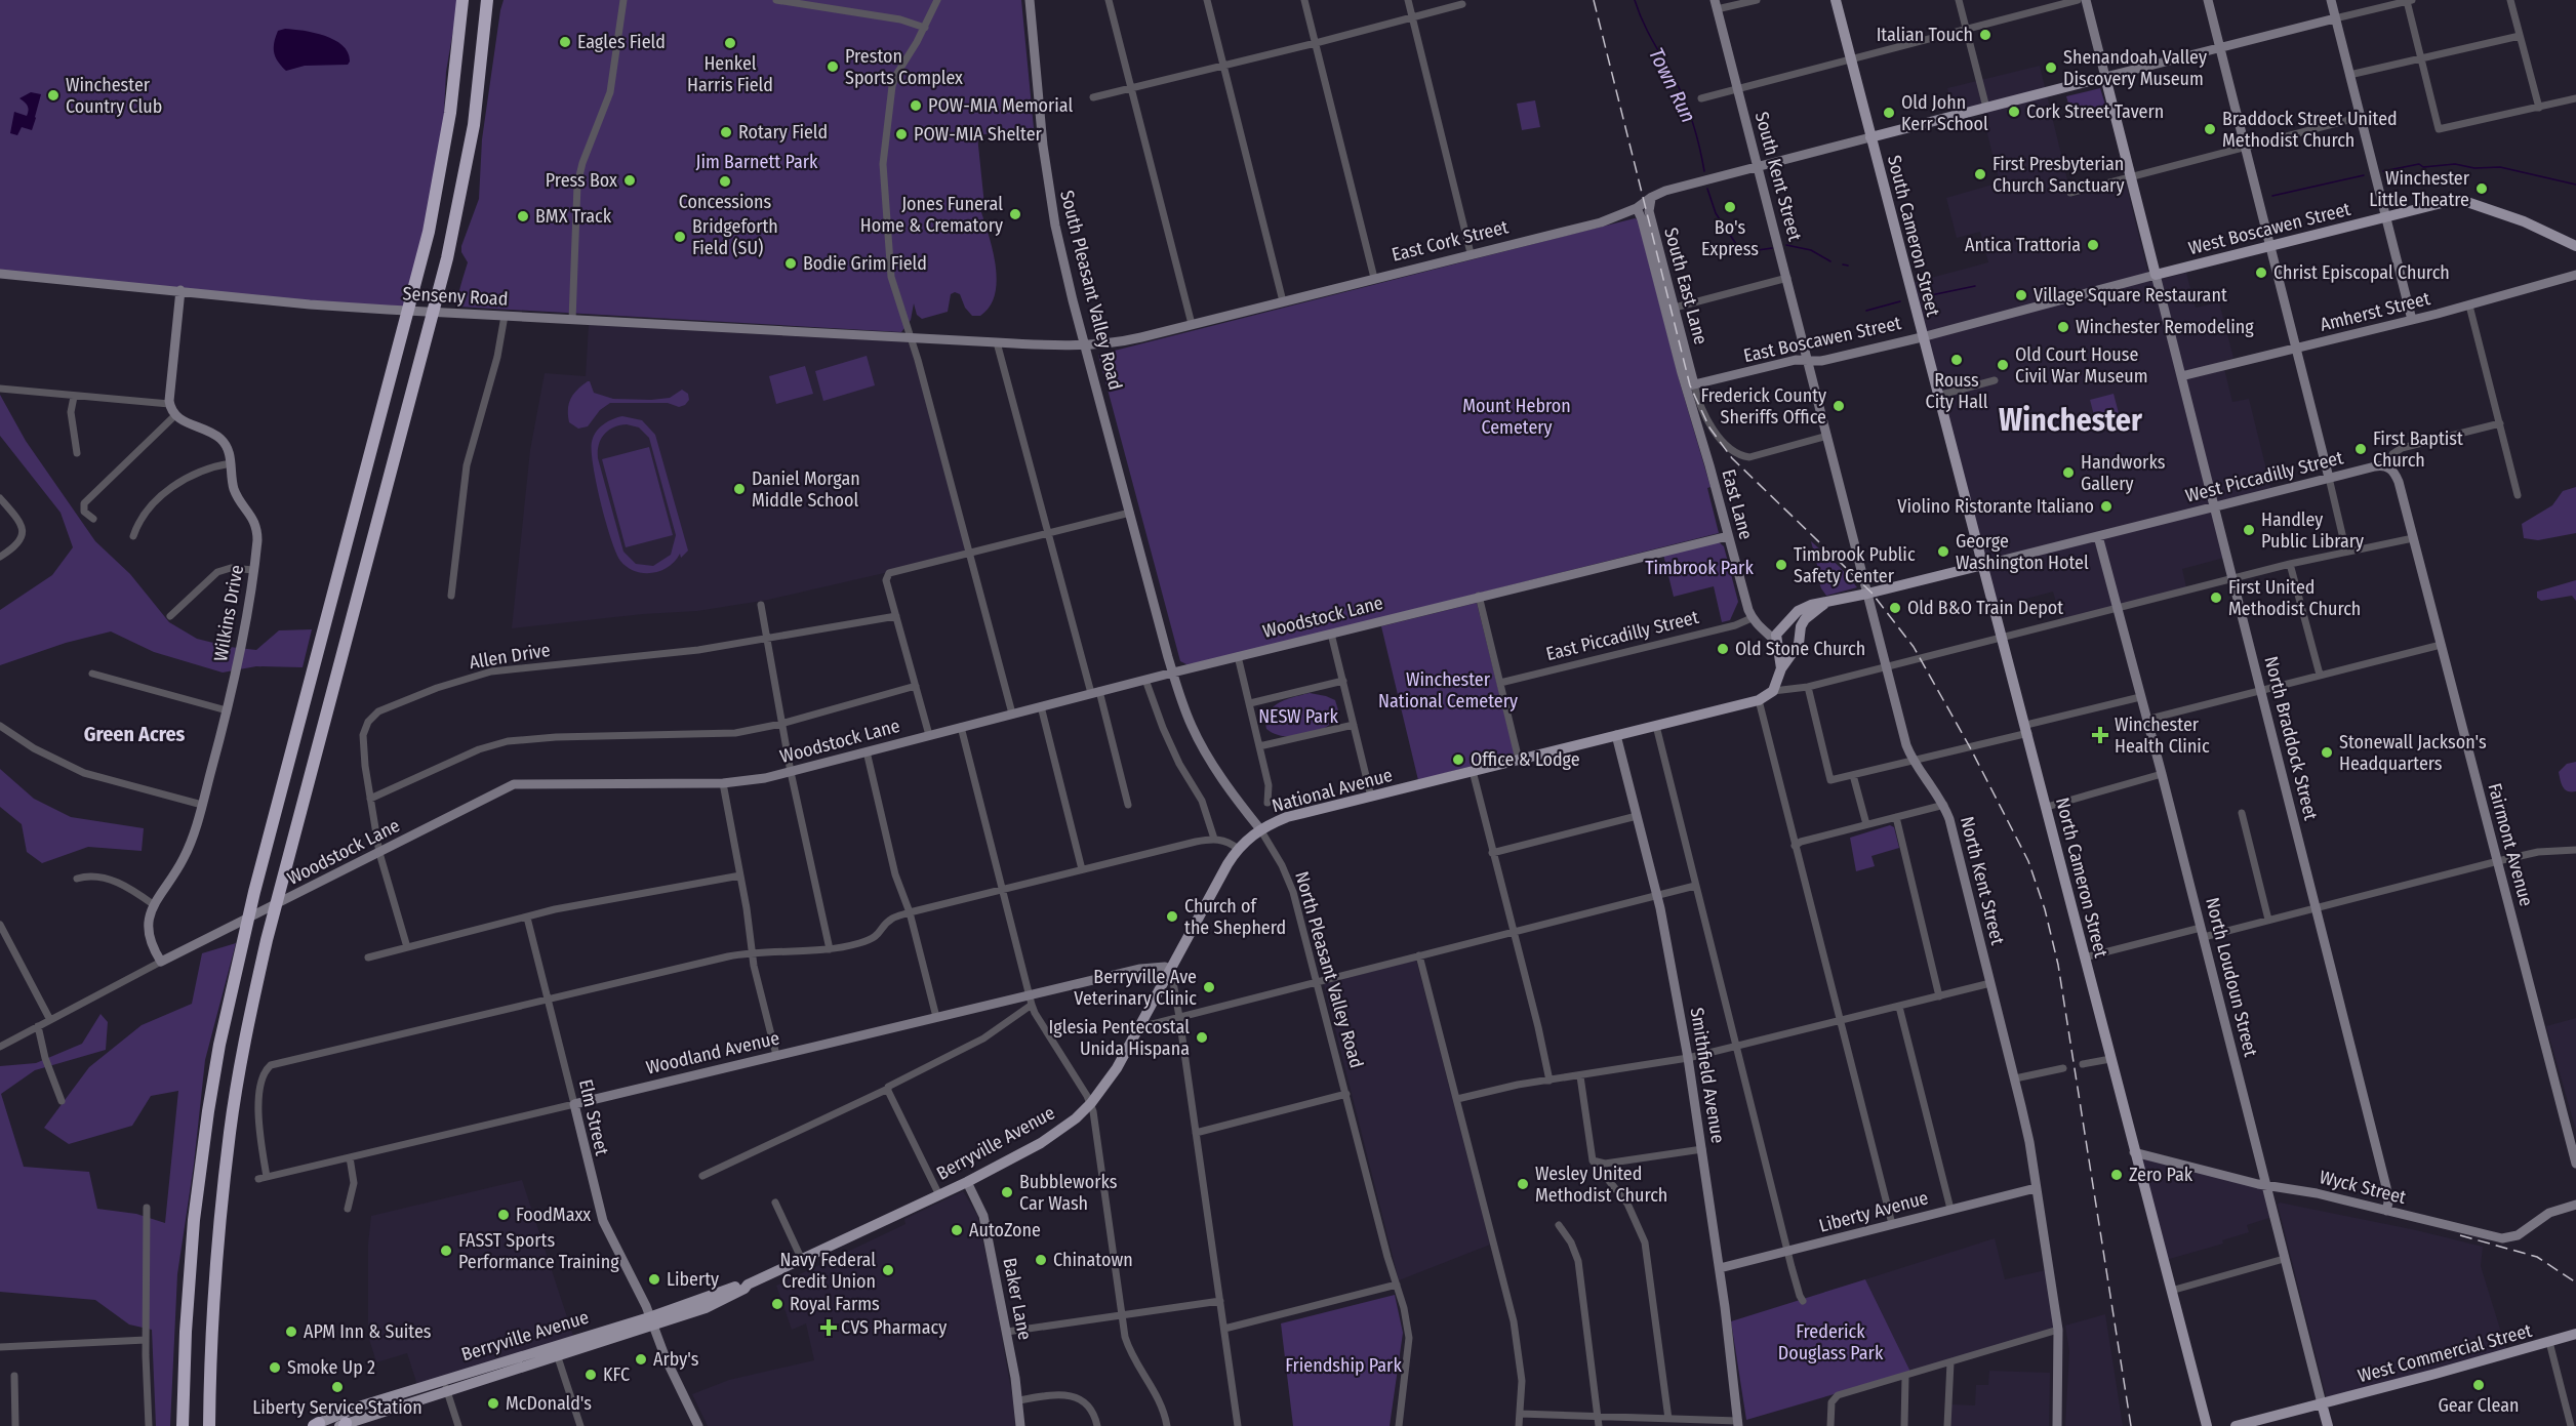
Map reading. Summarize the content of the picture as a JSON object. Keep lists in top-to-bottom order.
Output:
{
  "streets": {
    "main road": [
      "West Boscawen Street",
      "South Cameron Street",
      "East Cork Street",
      "National Avenue",
      "North Cameron Street",
      "North Loudoun Street",
      "Berryville Avenue",
      "West Commercial Street"
    ],
    "street": [
      "South Kent Street",
      "South East Lane",
      "South Pleasant Valley Road",
      "Senseny Road",
      "Amherst Street",
      "East Boscawen Street",
      "West Piccadilly Street",
      "East Lane",
      "Wilkins Drive",
      "Woodstock Lane",
      "East Piccadilly Street",
      "Allen Drive",
      "North Braddock Street",
      "Fairmont Avenue",
      "North Kent Street",
      "North Pleasant Valley Road",
      "Woodland Avenue",
      "Smithfield Avenue",
      "Elm Street",
      "Wyck Street",
      "Liberty Avenue",
      "Baker Lane"
    ]
  },
  "crossings": [
    ["South Kent Street", "East Cork Street"],
    ["South Kent Street", "East Boscawen Street"],
    ["South Kent Street", "North Kent Street"],
    ["West Boscawen Street", "East Boscawen Street"],
    ["West Boscawen Street", "North Braddock Street"],
    ["South Cameron Street", "East Cork Street"],
    ["South Cameron Street", "East Boscawen Street"],
    ["South Cameron Street", "North Cameron Street"],
    ["East Cork Street", "South East Lane"],
    ["East Cork Street", "South Pleasant Valley Road"],
    ["East Cork Street", "Senseny Road"],
    ["South East Lane", "East Boscawen Street"],
    ["South East Lane", "East Lane"],
    ["South Pleasant Valley Road", "North Pleasant Valley Road"],
    ["Amherst Street", "North Braddock Street"],
    ["East Boscawen Street", "East Lane"],
    ["East Boscawen Street", "North Cameron Street"],
    ["East Boscawen Street", "North Kent Street"],
    ["West Piccadilly Street", "North Braddock Street"],
    ["West Piccadilly Street", "Fairmont Avenue"],
    ["West Piccadilly Street", "North Loudoun Street"],
    ["East Lane", "Woodstock Lane"],
    ["East Lane", "East Piccadilly Street"],
    ["Wilkins Drive", "Woodstock Lane"],
    ["Woodstock Lane", "Allen Drive"],
    ["Woodstock Lane", "North Pleasant Valley Road"],
    ["North Braddock Street", "Wyck Street"],
    ["National Avenue", "North Pleasant Valley Road"],
    ["National Avenue", "Smithfield Avenue"],
    ["National Avenue", "Berryville Avenue"],
    ["North Cameron Street", "Wyck Street"],
    ["North Kent Street", "Liberty Avenue"],
    ["North Loudoun Street", "Wyck Street"],
    ["North Loudoun Street", "West Commercial Street"],
    ["Woodland Avenue", "Elm Street"],
    ["Woodland Avenue", "Berryville Avenue"],
    ["Smithfield Avenue", "Liberty Avenue"],
    ["Elm Street", "Berryville Avenue"],
    ["Berryville Avenue", "Baker Lane"]
  ],
  "districts": ["Winchester", "Green Acres"],
  "water": ["Town Run"],
  "parks": [
    "Jim Barnett Park",
    "Mount Hebron Cemetery",
    "Timbrook Park",
    "Winchester National Cemetery",
    "NESW Park",
    "Frederick Douglass Park",
    "Friendship Park"
  ],
  "places": {
    "other": [
      "Italian Touch",
      "Eagles Field",
      "Henkel Harris Field",
      "Preston Sports Complex",
      "Shenandoah Valley Discovery Museum",
      "Winchester Country Club",
      "POW-MIA Memorial",
      "Cork Street Tavern",
      "Old John Kerr School",
      "Braddock Street United Methodist Church",
      "Rotary Field",
      "POW-MIA Shelter",
      "First Presbyterian Church Sanctuary",
      "Press Box",
      "Concessions",
      "Winchester Little Theatre",
      "Bo's Express",
      "Jones Funeral Home & Crematory",
      "BMX Track",
      "Bridgeforth Field (SU)",
      "Antica Trattoria",
      "Bodie Grim Field",
      "Christ Episcopal Church",
      "Village Square Restaurant",
      "Winchester Remodeling",
      "Rouss City Hall",
      "Old Court House Civil War Museum",
      "Frederick County Sheriffs Office",
      "First Baptist Church",
      "Handworks Gallery",
      "Daniel Morgan Middle School",
      "Violino Ristorante Italiano",
      "Handley Public Library",
      "George Washington Hotel",
      "Timbrook Public Safety Center",
      "First United Methodist Church",
      "Old B&O Train Depot",
      "Old Stone Church",
      "Stonewall Jackson's Headquarters",
      "Office & Lodge",
      "Church of the Shepherd",
      "Berryville Ave Veterinary Clinic",
      "Iglesia Pentecostal Unida Hispana",
      "Zero Pak",
      "Wesley United Methodist Church",
      "Bubbleworks Car Wash",
      "FoodMaxx",
      "AutoZone",
      "FASST Sports Performance Training",
      "Chinatown",
      "Navy Federal Credit Union",
      "Liberty",
      "Royal Farms",
      "APM Inn & Suites",
      "Arby's",
      "Smoke Up 2",
      "KFC",
      "Gear Clean",
      "Liberty Service Station",
      "McDonald's"
    ],
    "health": ["Winchester Health Clinic", "CVS Pharmacy"]
  }
}
